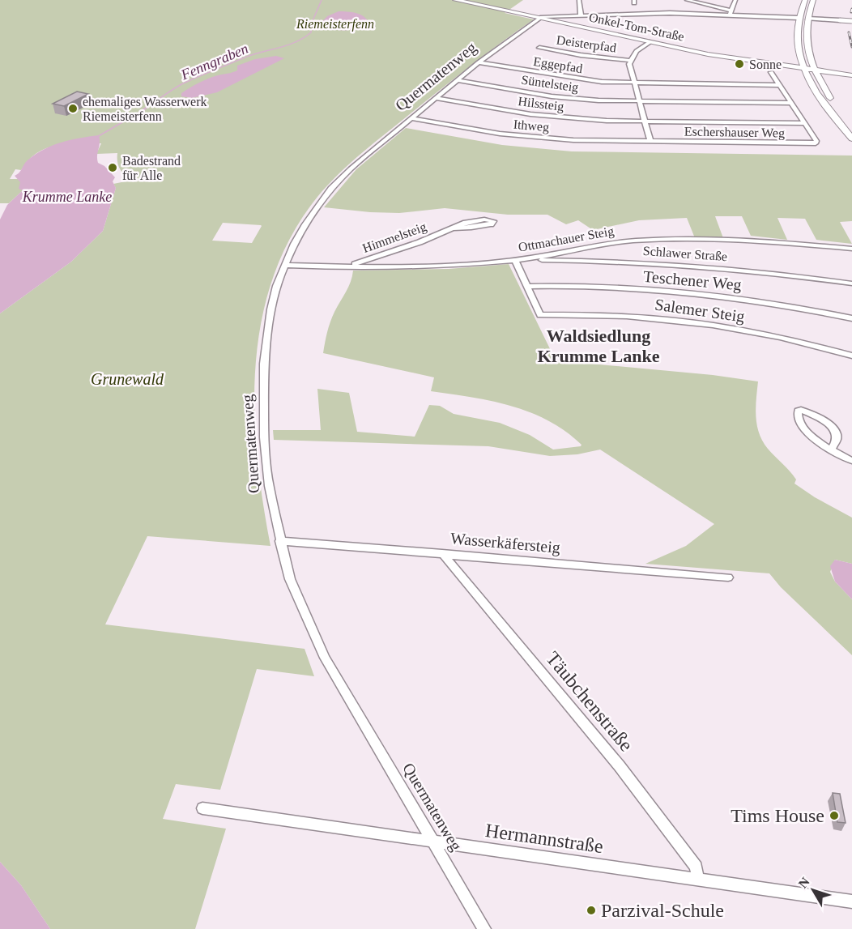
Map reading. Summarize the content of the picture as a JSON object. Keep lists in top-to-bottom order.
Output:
{
  "streets": {
    "main road": ["Onkel-Tom-Straße"],
    "street": [
      "Deisterpfad",
      "Eggepfad",
      "Quermatenweg",
      "Süntelsteig",
      "Hilssteig",
      "Ithweg",
      "Eschershauser Weg",
      "Himmelsteig",
      "Ottmachauer Steig",
      "Schlawer Straße",
      "Teschener Weg",
      "Salemer Steig",
      "Wasserkäfersteig",
      "Täubchenstraße",
      "Hermannstraße"
    ]
  },
  "crossings": [
    ["Onkel-Tom-Straße", "Quermatenweg"],
    ["Onkel-Tom-Straße", "Eschershauser Weg"],
    ["Eggepfad", "Quermatenweg"],
    ["Quermatenweg", "Süntelsteig"],
    ["Quermatenweg", "Hilssteig"],
    ["Quermatenweg", "Ithweg"],
    ["Quermatenweg", "Ottmachauer Steig"],
    ["Quermatenweg", "Wasserkäfersteig"],
    ["Quermatenweg", "Hermannstraße"],
    ["Süntelsteig", "Eschershauser Weg"],
    ["Hilssteig", "Eschershauser Weg"],
    ["Ithweg", "Eschershauser Weg"],
    ["Himmelsteig", "Ottmachauer Steig"],
    ["Ottmachauer Steig", "Schlawer Straße"],
    ["Teschener Weg", "Salemer Steig"],
    ["Wasserkäfersteig", "Täubchenstraße"],
    ["Täubchenstraße", "Hermannstraße"]
  ],
  "districts": ["Waldsiedlung Krumme Lanke"],
  "water": ["Fenngraben", "Krumme Lanke"],
  "parks": ["Riemeisterfenn", "Grunewald"],
  "places": [
    "Sonne",
    "ehemaliges Wasserwerk Riemeisterfenn",
    "Badestrand für Alle",
    "Tims House",
    "Parzival-Schule"
  ],
  "north": "top left"
}
